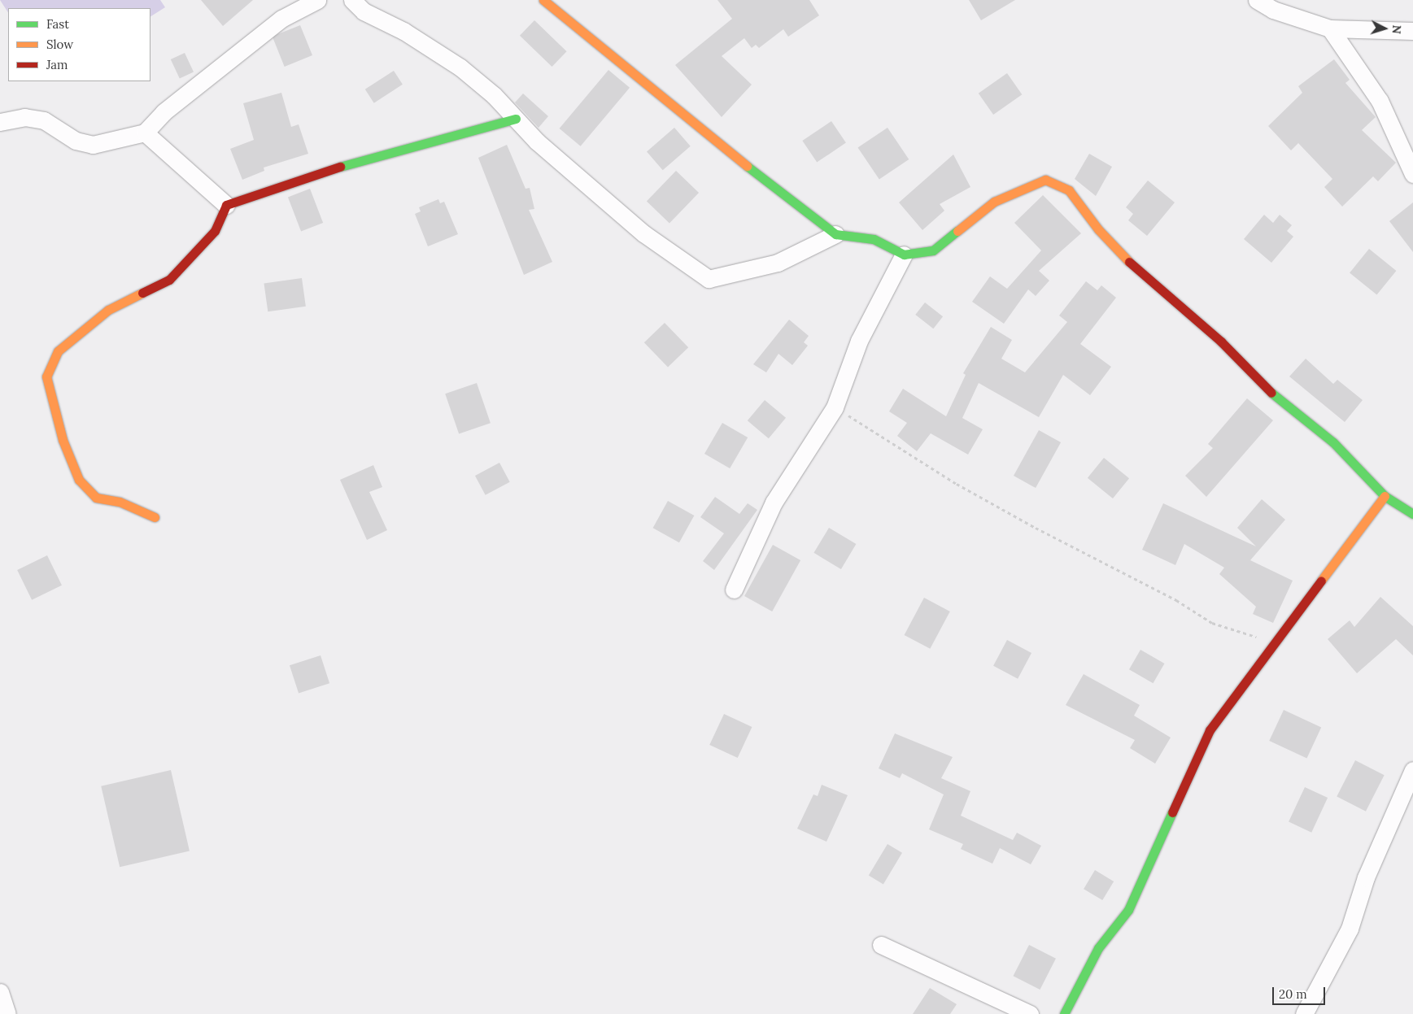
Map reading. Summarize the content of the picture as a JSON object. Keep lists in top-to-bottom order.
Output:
{
  "legend": ["Fast", "Slow", "Jam"],
  "scale_bar": "20 m",
  "north": "right"
}
